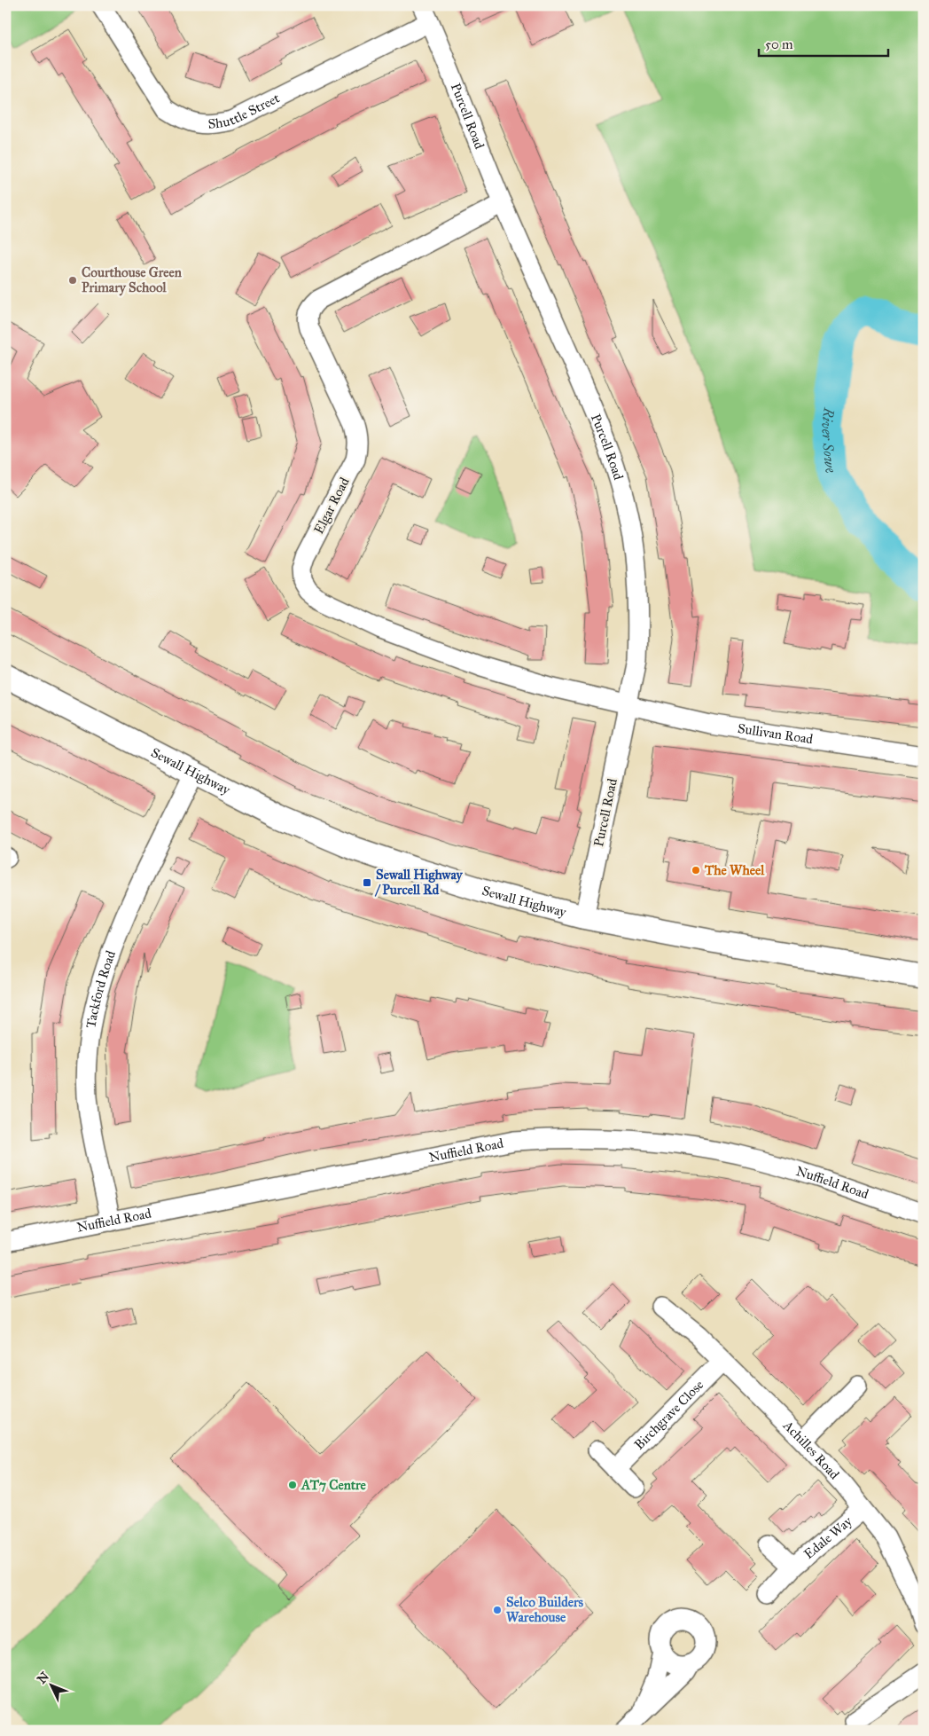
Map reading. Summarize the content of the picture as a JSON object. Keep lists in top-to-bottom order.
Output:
{
  "streets": {
    "street": [
      "Shuttle Street",
      "Purcell Road",
      "Elgar Road",
      "Sullivan Road",
      "Sewall Highway",
      "Tackford Road",
      "Nuffield Road",
      "Birchgrave Close",
      "Achilles Road",
      "Edale Way"
    ]
  },
  "crossings": [
    ["Shuttle Street", "Purcell Road"],
    ["Purcell Road", "Elgar Road"],
    ["Purcell Road", "Sullivan Road"],
    ["Purcell Road", "Sewall Highway"],
    ["Elgar Road", "Sullivan Road"],
    ["Sewall Highway", "Tackford Road"],
    ["Tackford Road", "Nuffield Road"],
    ["Birchgrave Close", "Achilles Road"],
    ["Achilles Road", "Edale Way"]
  ],
  "water": ["River Sowe"],
  "places": {
    "other": [
      "Courthouse Green Primary School",
      "The Wheel",
      "AT7 Centre",
      "Selco Builders Warehouse"
    ],
    "transit": ["Sewall Highway / Purcell Rd"]
  },
  "scale_bar": "50 m",
  "north": "top left"
}
